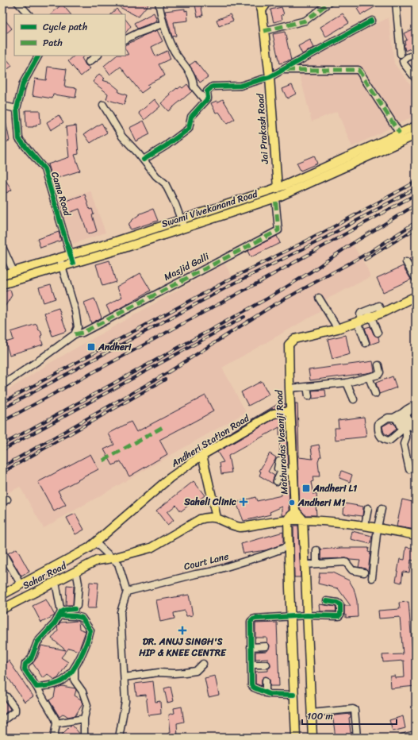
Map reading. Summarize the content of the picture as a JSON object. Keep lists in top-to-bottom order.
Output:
{
  "streets": {
    "main road": [
      "Jai Prakash Road",
      "Swami Vivekanand Road",
      "Andheri Station Road",
      "Mathuradas Vasanji Road",
      "Sahar Road"
    ],
    "street": ["Cama Road", "Masjid Galli", "Court Lane"]
  },
  "crossings": [
    ["Jai Prakash Road", "Swami Vivekanand Road"],
    ["Cama Road", "Swami Vivekanand Road"],
    ["Swami Vivekanand Road", "Masjid Galli"],
    ["Andheri Station Road", "Mathuradas Vasanji Road"],
    ["Andheri Station Road", "Sahar Road"]
  ],
  "places": {
    "transit": ["Andheri", "Andheri L1"],
    "health": ["Saheli Clinic", "DR. ANUJ SINGH'S HIP & KNEE CENTRE"],
    "other": ["Andheri M1"]
  },
  "legend": ["Cycle path", "Path"],
  "scale_bar": "100 m"
}
